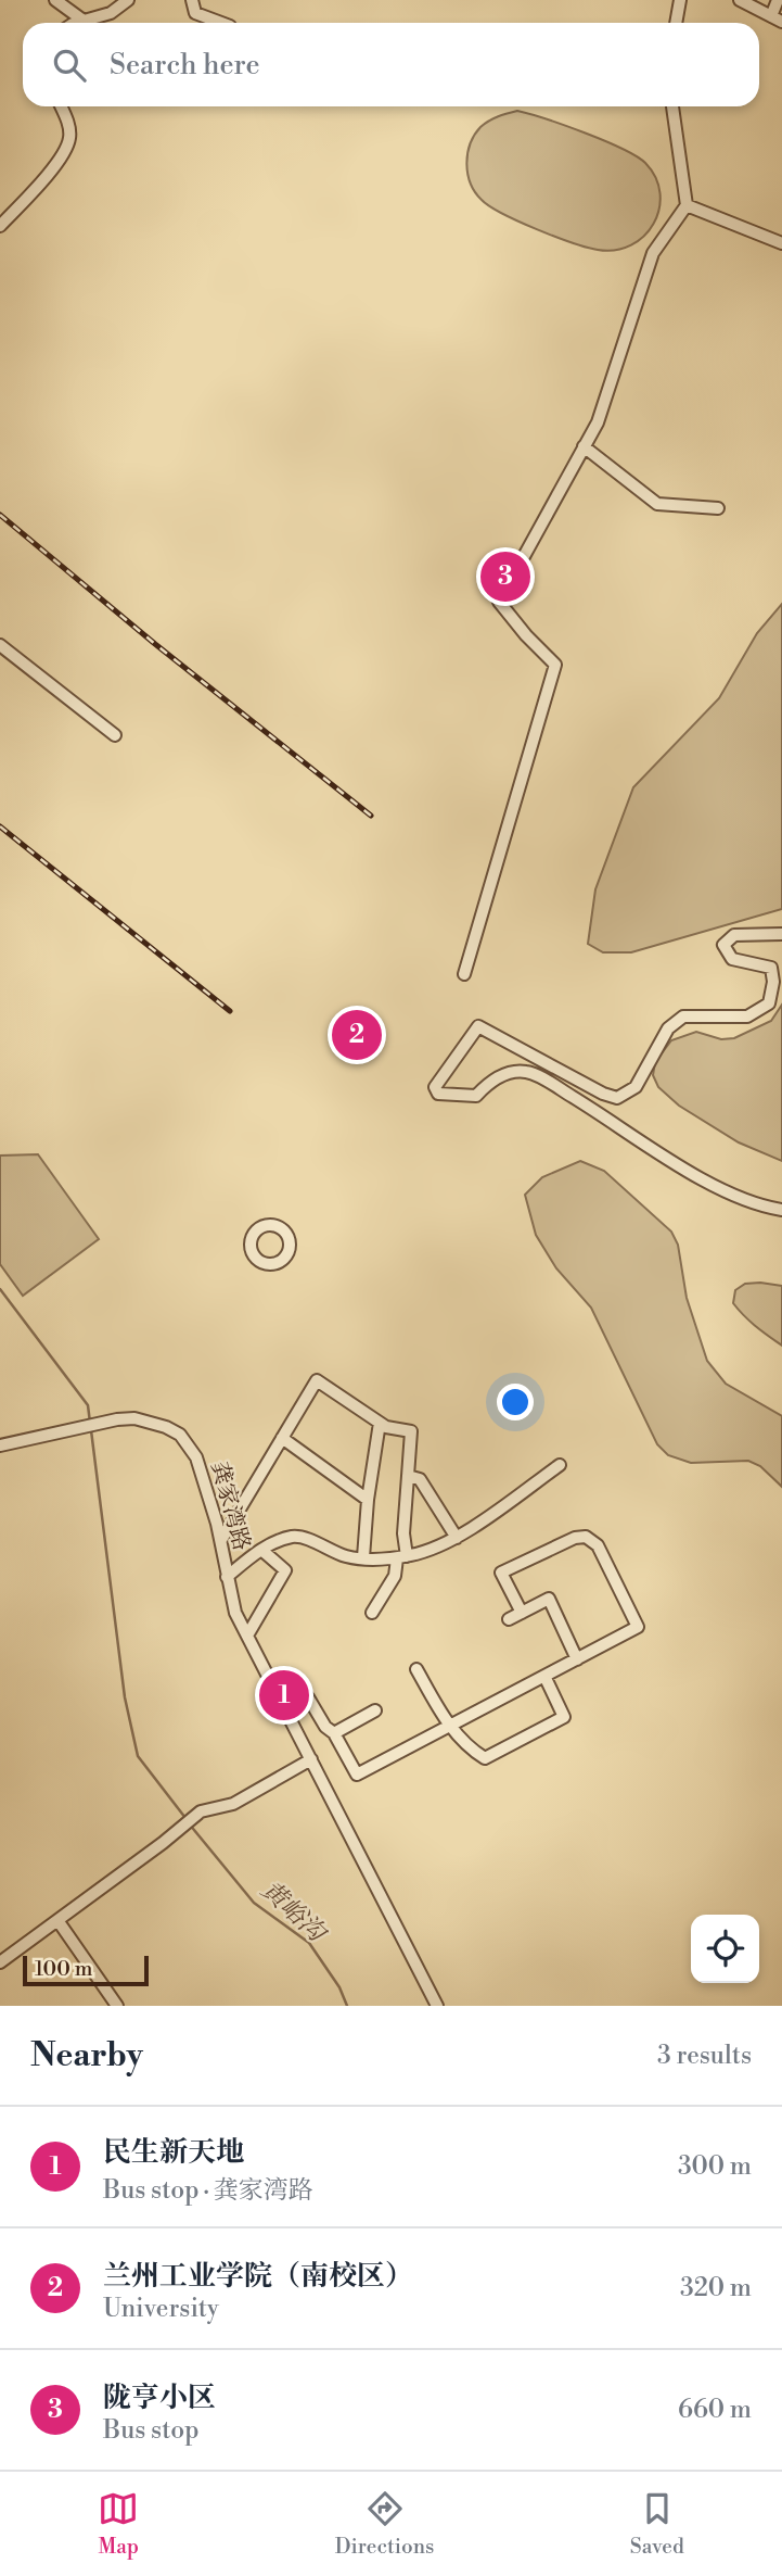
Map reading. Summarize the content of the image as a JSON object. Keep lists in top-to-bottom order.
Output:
{
  "streets": {
    "street": ["龚家湾路"]
  },
  "water": ["黄峪沟"],
  "scale_bar": "100 m",
  "page": {
    "search": "Search here",
    "pins": ["3", "2", "1"],
    "scale": "100 m",
    "heading": ["Nearby", "3 results"],
    "list": [
      {
        "mark": "1",
        "name": "民生新天地",
        "note": "Bus stop · 龚家湾路",
        "value": "300 m"
      },
      {
        "mark": "2",
        "name": "兰州工业学院（南校区）",
        "note": "University",
        "value": "320 m"
      },
      {
        "mark": "3",
        "name": "陇亨小区",
        "note": "Bus stop",
        "value": "660 m"
      }
    ],
    "nav": ["Map", "Directions", "Saved"]
  }
}
